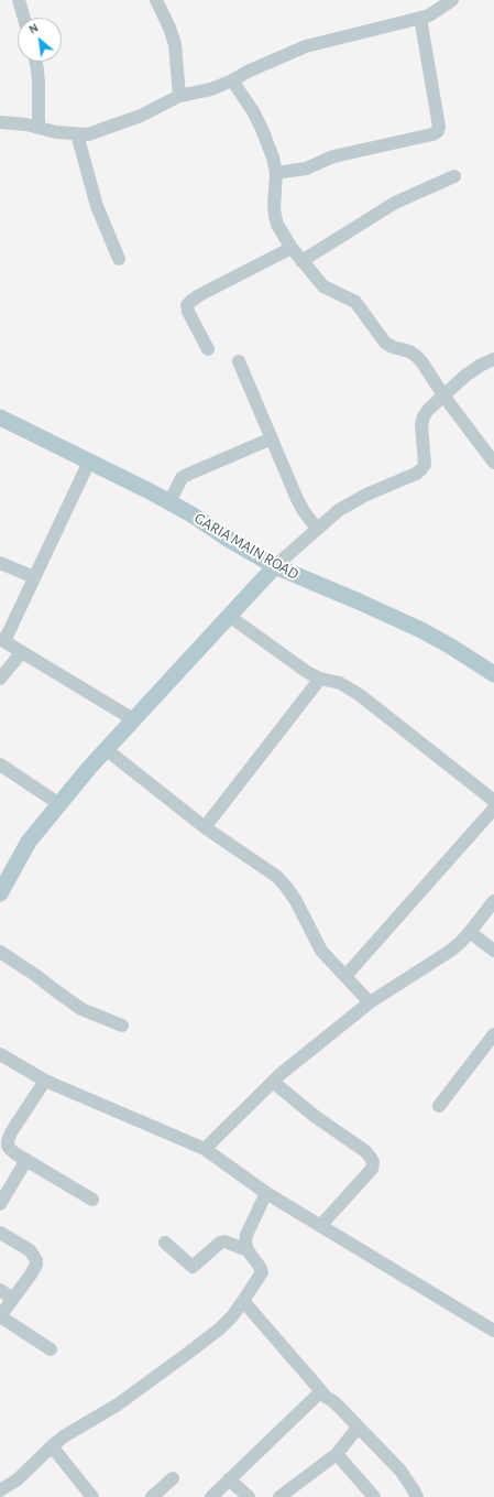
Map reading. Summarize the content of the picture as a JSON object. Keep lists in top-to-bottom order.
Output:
{
  "streets": {
    "main road": ["GARIA MAIN ROAD"]
  },
  "north": "top left"
}
